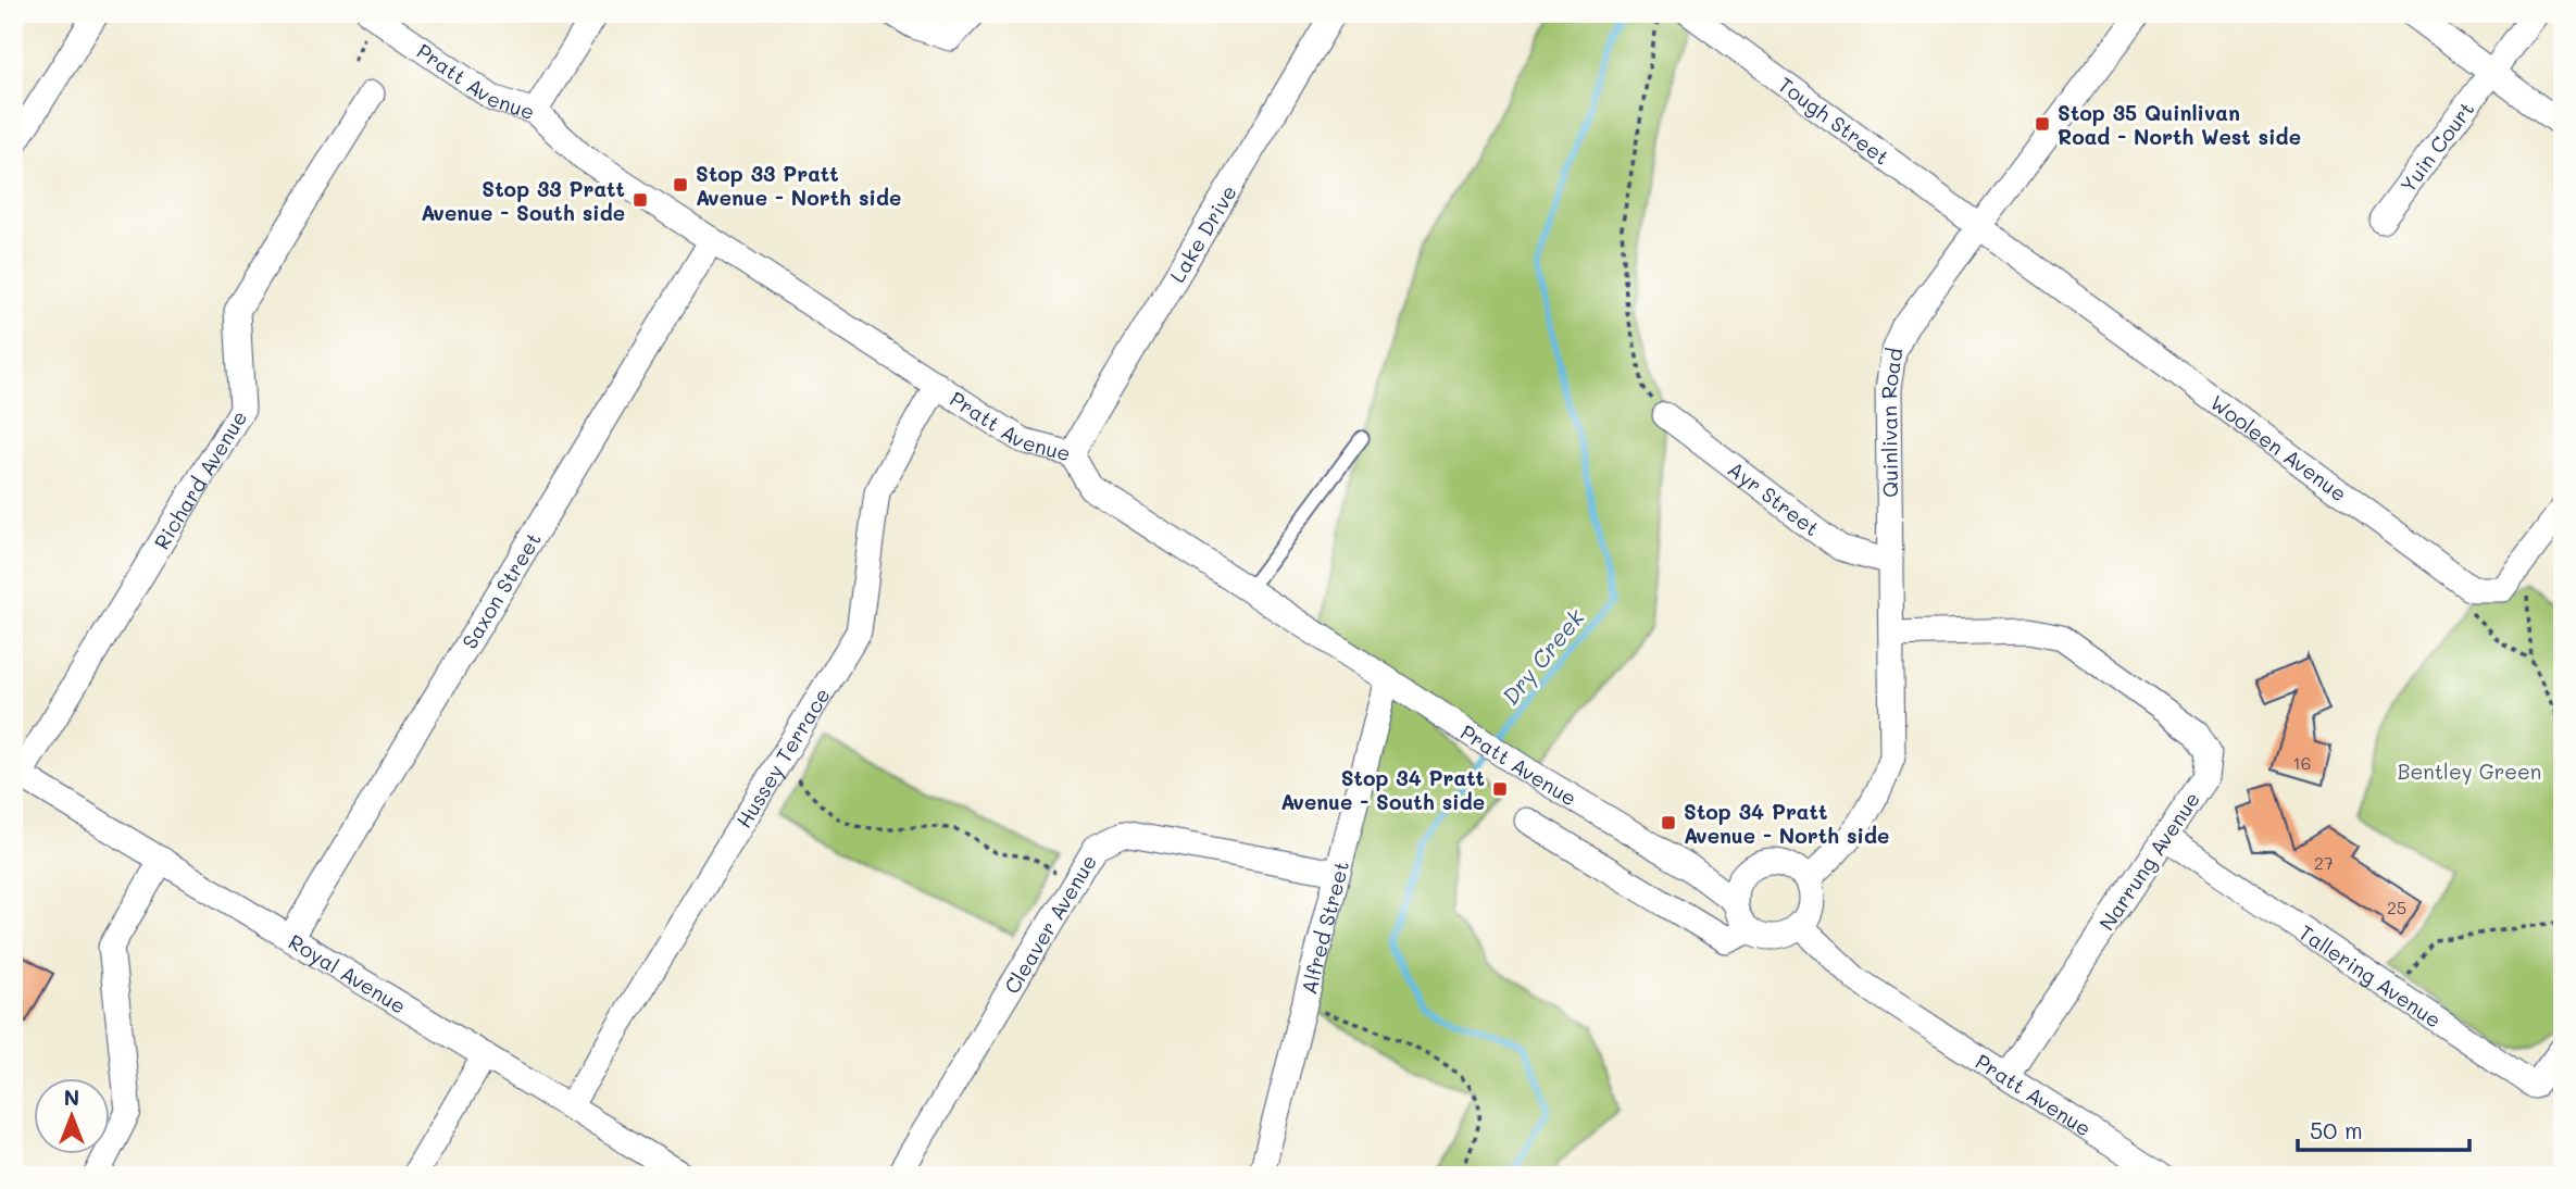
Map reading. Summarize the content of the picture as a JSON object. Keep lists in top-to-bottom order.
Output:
{
  "streets": {
    "street": [
      "Pratt Avenue",
      "Tough Street",
      "Yuin Court",
      "Lake Drive",
      "Quinlivan Road",
      "Wooleen Avenue",
      "Richard Avenue",
      "Ayr Street",
      "Saxon Street",
      "Hussey Terrace",
      "Narrung Avenue",
      "Cleaver Avenue",
      "Alfred Street",
      "Royal Avenue",
      "Tallering Avenue"
    ]
  },
  "crossings": [
    ["Pratt Avenue", "Lake Drive"],
    ["Pratt Avenue", "Quinlivan Road"],
    ["Pratt Avenue", "Saxon Street"],
    ["Pratt Avenue", "Hussey Terrace"],
    ["Pratt Avenue", "Narrung Avenue"],
    ["Pratt Avenue", "Alfred Street"],
    ["Tough Street", "Quinlivan Road"],
    ["Tough Street", "Wooleen Avenue"],
    ["Quinlivan Road", "Wooleen Avenue"],
    ["Quinlivan Road", "Ayr Street"],
    ["Quinlivan Road", "Narrung Avenue"],
    ["Richard Avenue", "Royal Avenue"],
    ["Saxon Street", "Royal Avenue"],
    ["Hussey Terrace", "Royal Avenue"],
    ["Narrung Avenue", "Tallering Avenue"],
    ["Cleaver Avenue", "Alfred Street"]
  ],
  "water": ["Dry Creek"],
  "parks": ["Bentley Green"],
  "places": {
    "transit": [
      "Stop 35 Quinlivan Road - North West side",
      "Stop 33 Pratt Avenue - North side",
      "Stop 33 Pratt Avenue - South side",
      "Stop 34 Pratt Avenue - South side",
      "Stop 34 Pratt Avenue - North side"
    ]
  },
  "house_numbers": ["16", "27", "25"],
  "scale_bar": "50 m",
  "north": "top"
}
